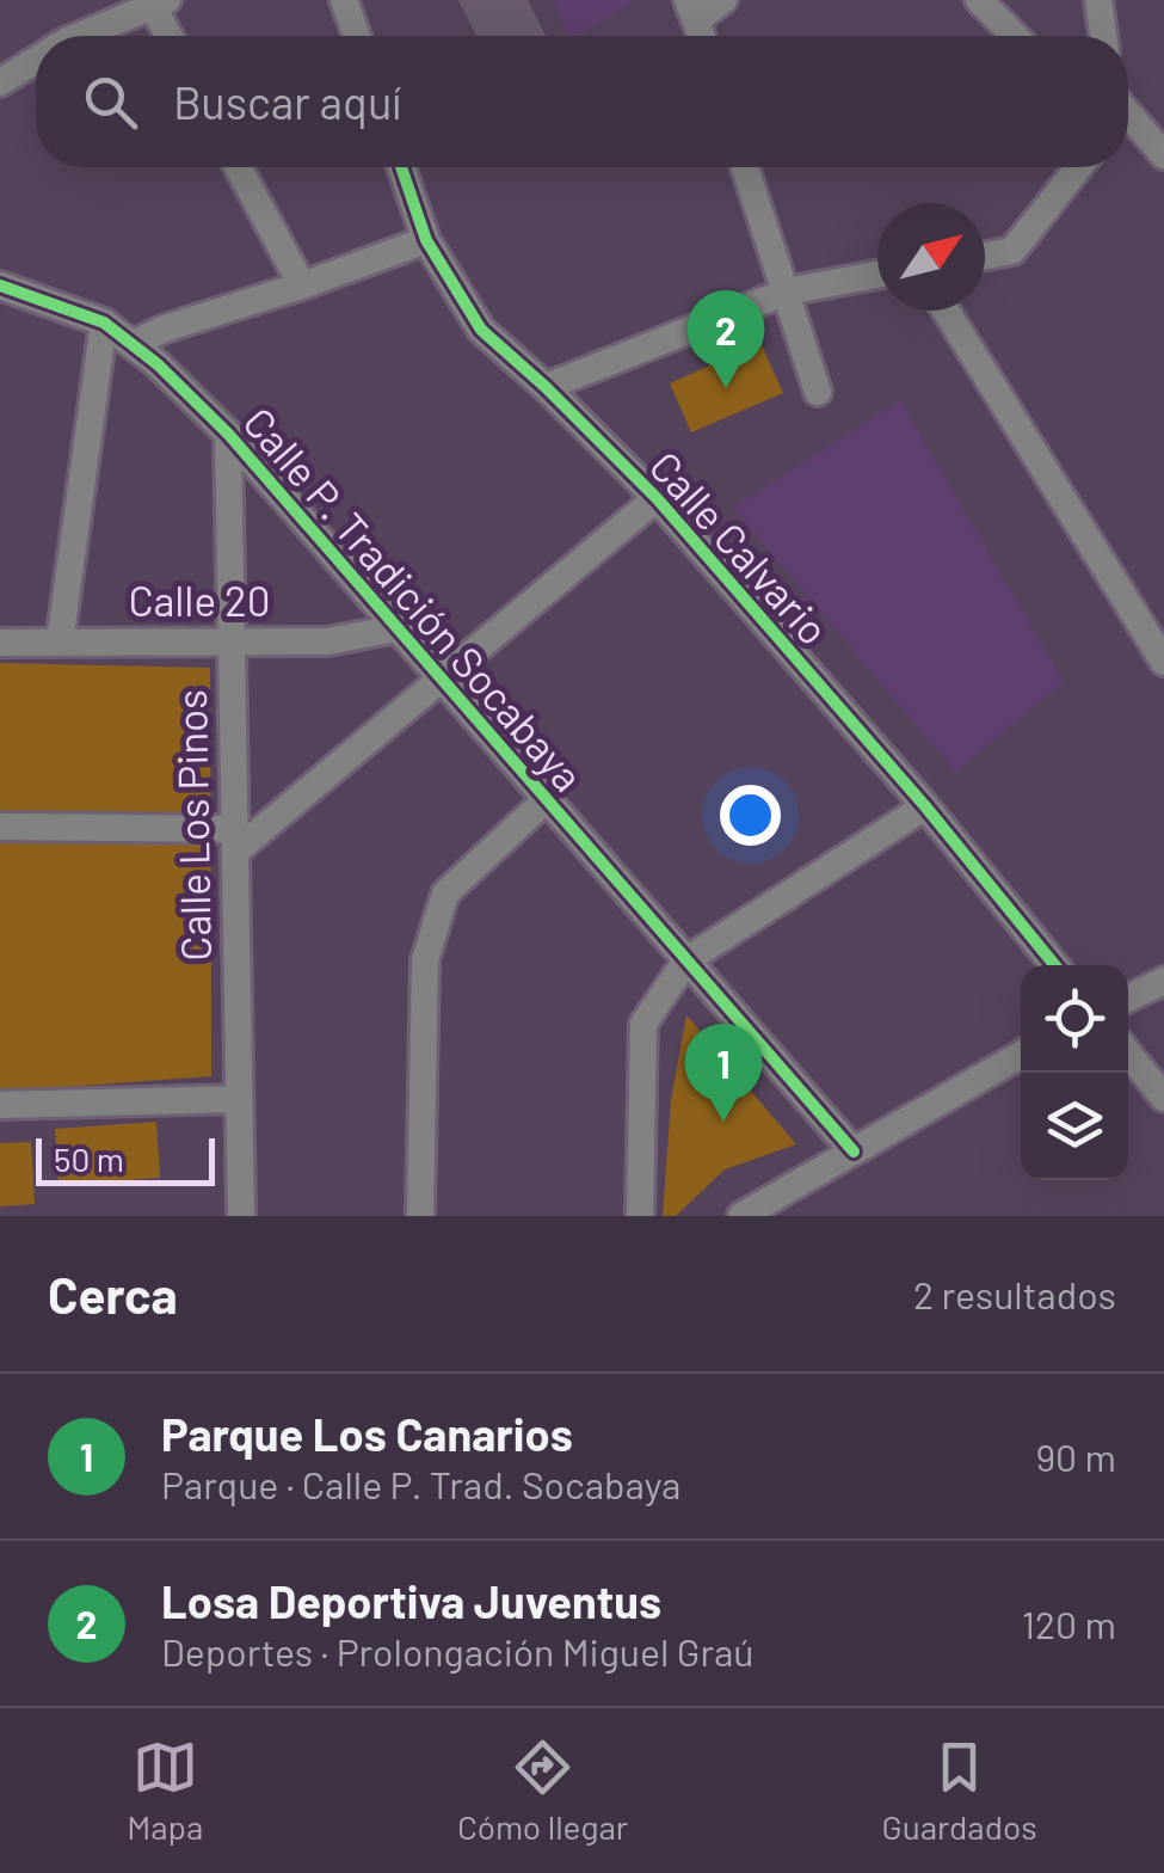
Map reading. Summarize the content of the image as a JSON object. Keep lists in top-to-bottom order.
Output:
{
  "streets": {
    "street": [
      "Calle Calvario",
      "Calle P. Tradición Socabaya",
      "Calle 20",
      "Calle Los Pinos"
    ]
  },
  "crossings": [
    ["Calle P. Tradición Socabaya", "Calle 20"],
    ["Calle P. Tradición Socabaya", "Calle Los Pinos"],
    ["Calle 20", "Calle Los Pinos"]
  ],
  "scale_bar": "50 m",
  "north": "top right",
  "page": {
    "search": "Buscar aquí",
    "pins": ["2", "1"],
    "scale": "50 m",
    "heading": ["Cerca", "2 resultados"],
    "list": [
      {
        "mark": "1",
        "name": "Parque Los Canarios",
        "note": "Parque · Calle P. Trad. Socabaya",
        "value": "90 m"
      },
      {
        "mark": "2",
        "name": "Losa Deportiva Juventus",
        "note": "Deportes · Prolongación Miguel Graú",
        "value": "120 m"
      }
    ],
    "nav": ["Mapa", "Cómo llegar", "Guardados"]
  }
}
